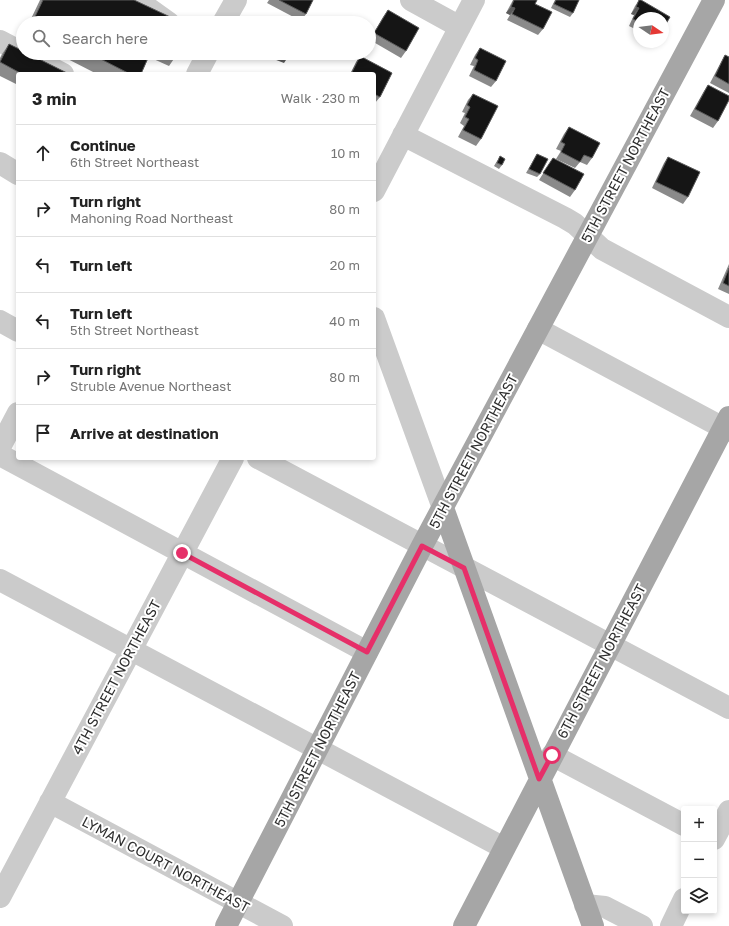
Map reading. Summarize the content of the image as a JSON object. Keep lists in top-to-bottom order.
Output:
{
  "streets": {
    "main road": ["5TH STREET NORTHEAST", "6TH STREET NORTHEAST"],
    "street": ["4TH STREET NORTHEAST", "LYMAN COURT NORTHEAST"]
  },
  "crossings": [
    ["5TH STREET NORTHEAST", "LYMAN COURT NORTHEAST"],
    ["4TH STREET NORTHEAST", "LYMAN COURT NORTHEAST"]
  ],
  "north": "right",
  "page": {
    "search": "Search here",
    "heading": ["3 min", "Walk · 230 m"],
    "list": [
      ["Continue", "6th Street Northeast", "10 m"],
      ["Turn right", "Mahoning Road Northeast", "80 m"],
      ["Turn left", "20 m"],
      ["Turn left", "5th Street Northeast", "40 m"],
      ["Turn right", "Struble Avenue Northeast", "80 m"],
      "Arrive at destination"
    ],
    "map_buttons": ["+", "−"]
  }
}
